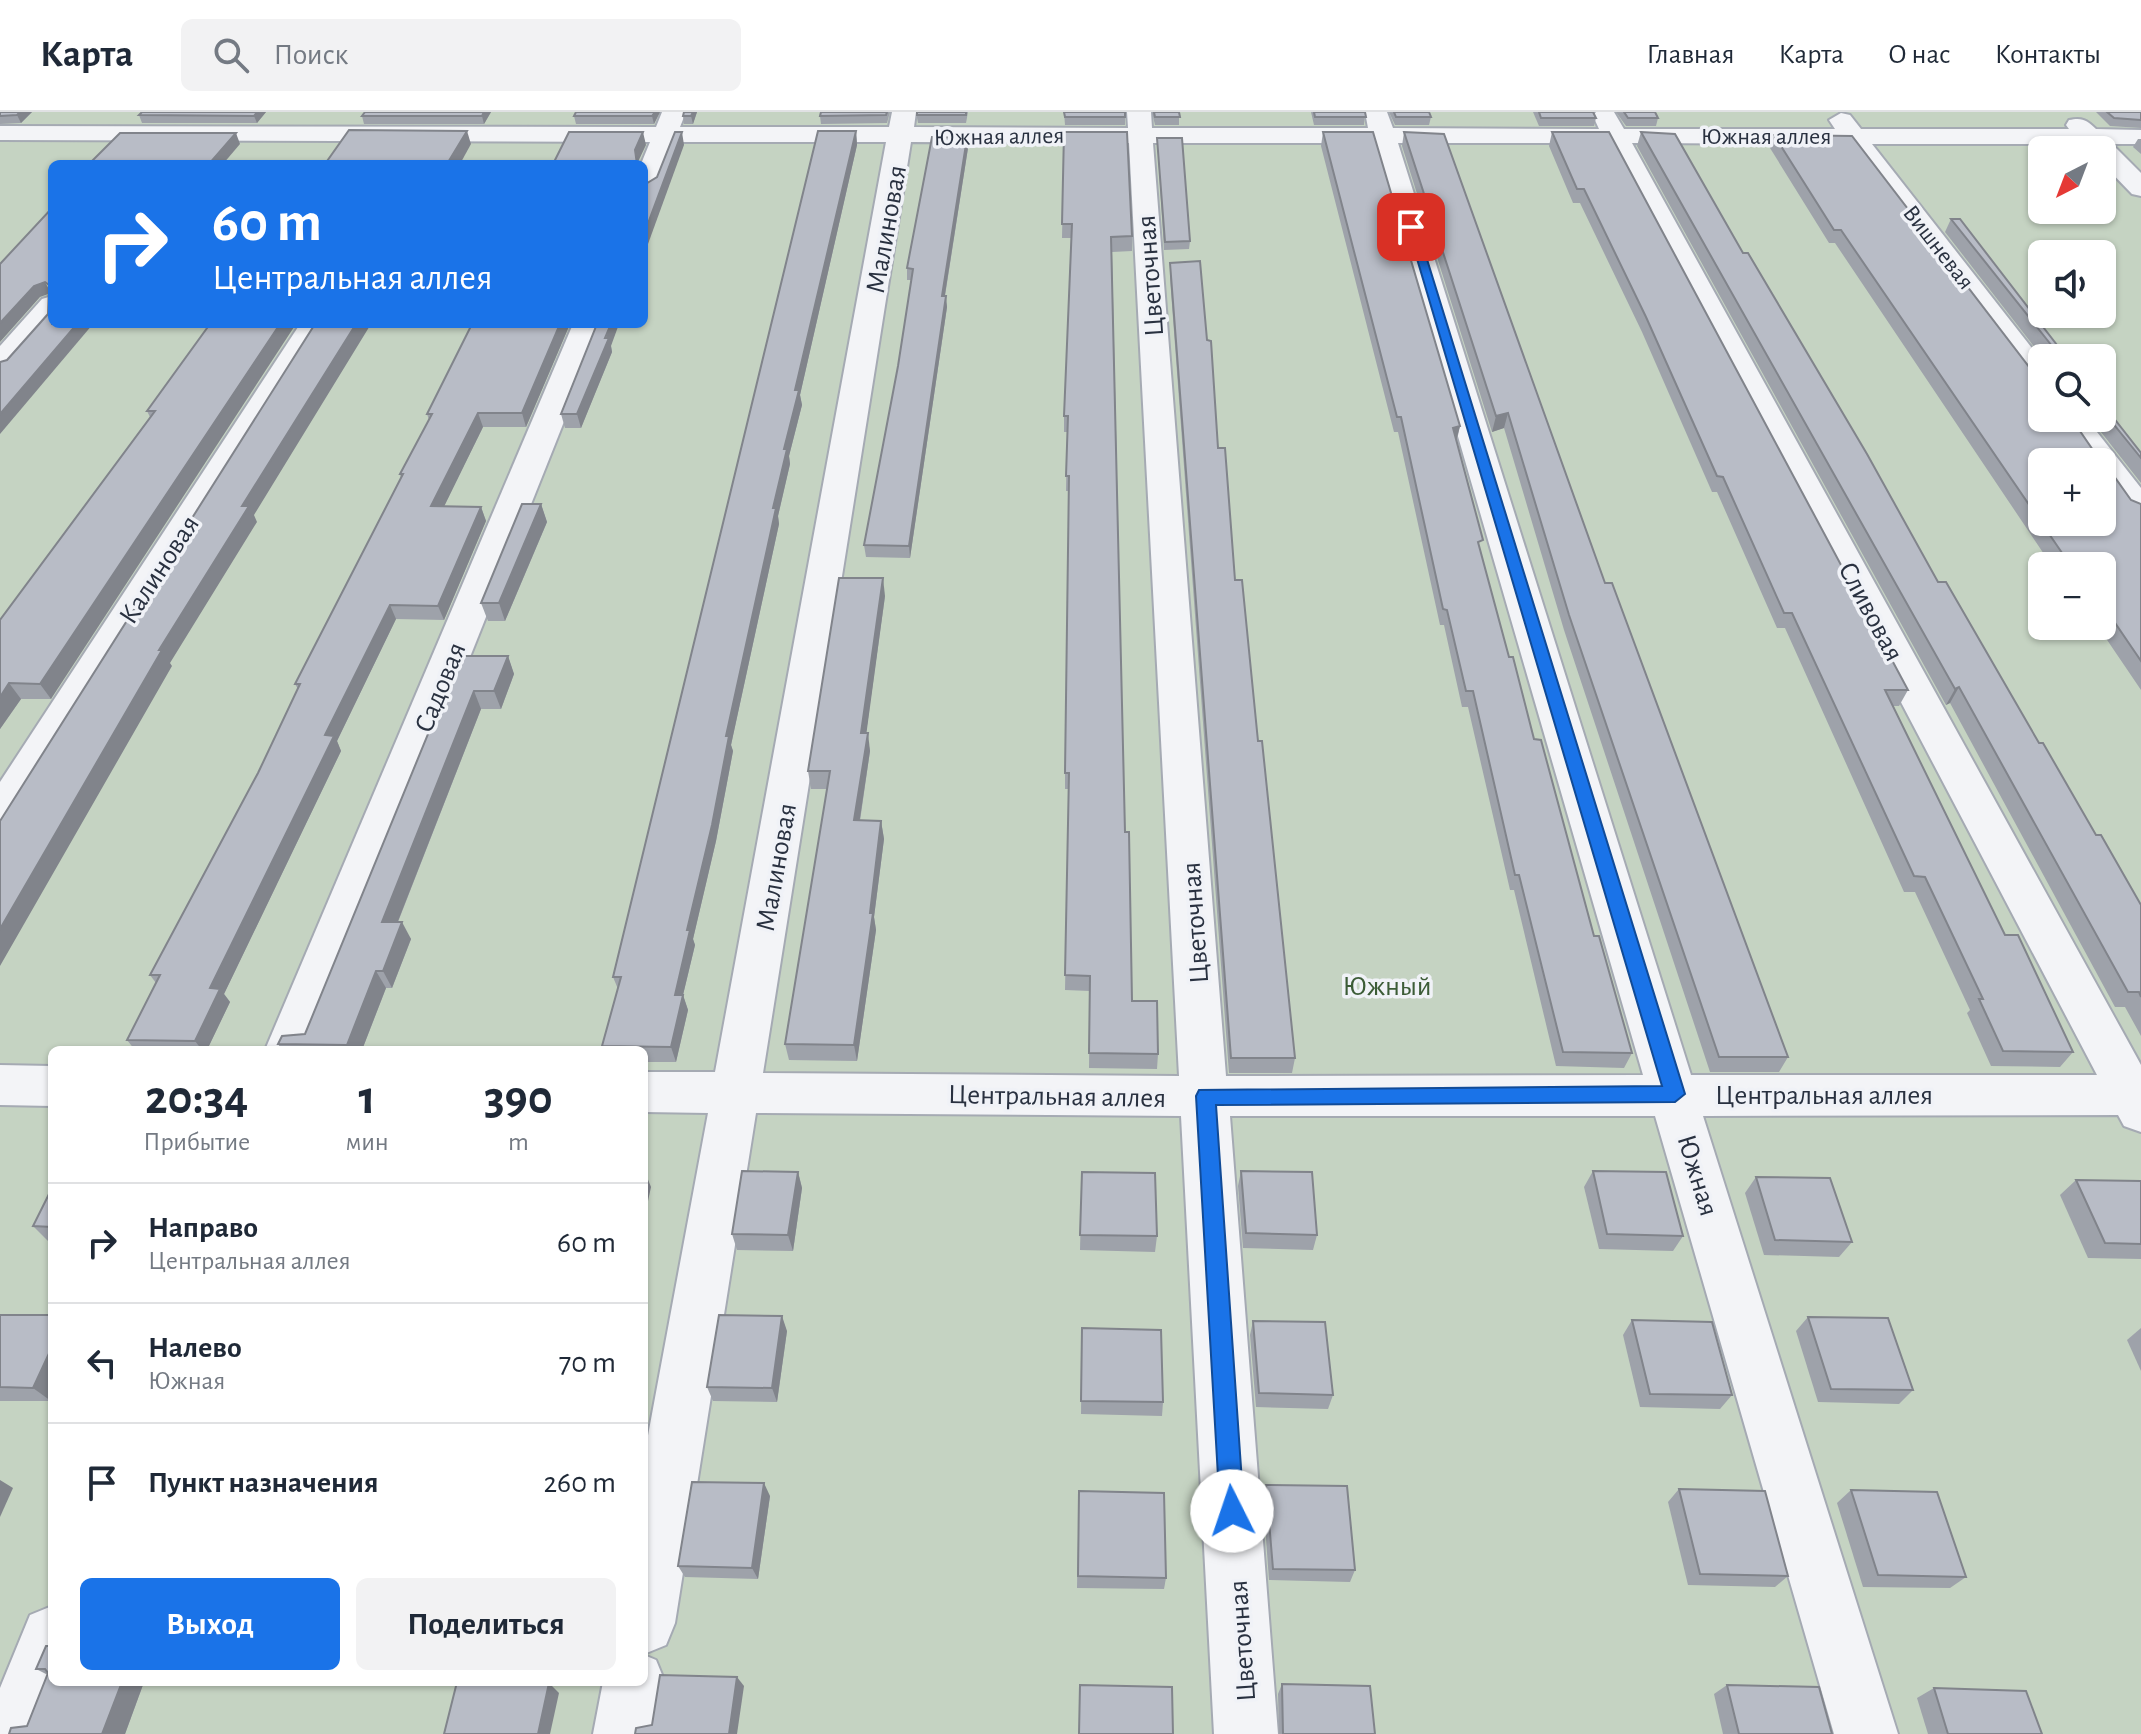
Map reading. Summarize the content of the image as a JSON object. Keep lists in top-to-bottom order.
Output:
{
  "streets": {
    "street": [
      "Южная аллея",
      "Малиновая",
      "Вишневая",
      "Цветочная",
      "Калиновая",
      "Сливовая",
      "Садовая",
      "Центральная аллея",
      "Южная"
    ]
  },
  "crossings": [
    ["Южная аллея", "Малиновая"],
    ["Южная аллея", "Вишневая"],
    ["Южная аллея", "Цветочная"],
    ["Южная аллея", "Сливовая"],
    ["Южная аллея", "Южная"],
    ["Малиновая", "Центральная аллея"],
    ["Цветочная", "Центральная аллея"],
    ["Сливовая", "Центральная аллея"],
    ["Центральная аллея", "Южная"]
  ],
  "parks": ["Южный"],
  "north": "bottom left",
  "page": {
    "header": "Карта",
    "search": "Поиск",
    "nav": [
      "Главная",
      "Карта",
      "О нас",
      "Контакты"
    ],
    "map_buttons": ["+", "−"],
    "turn": ["60 m", "Центральная аллея"],
    "eta": [
      "20:34",
      "Прибытие",
      "1",
      "мин",
      "390",
      "m"
    ],
    "list": [
      {
        "name": "Направо",
        "note": "Центральная аллея",
        "value": "60 m"
      },
      {
        "name": "Налево",
        "note": "Южная",
        "value": "70 m"
      },
      {
        "name": "Пункт назначения",
        "value": "260 m"
      }
    ],
    "buttons": ["Выход", "Поделиться"]
  }
}
